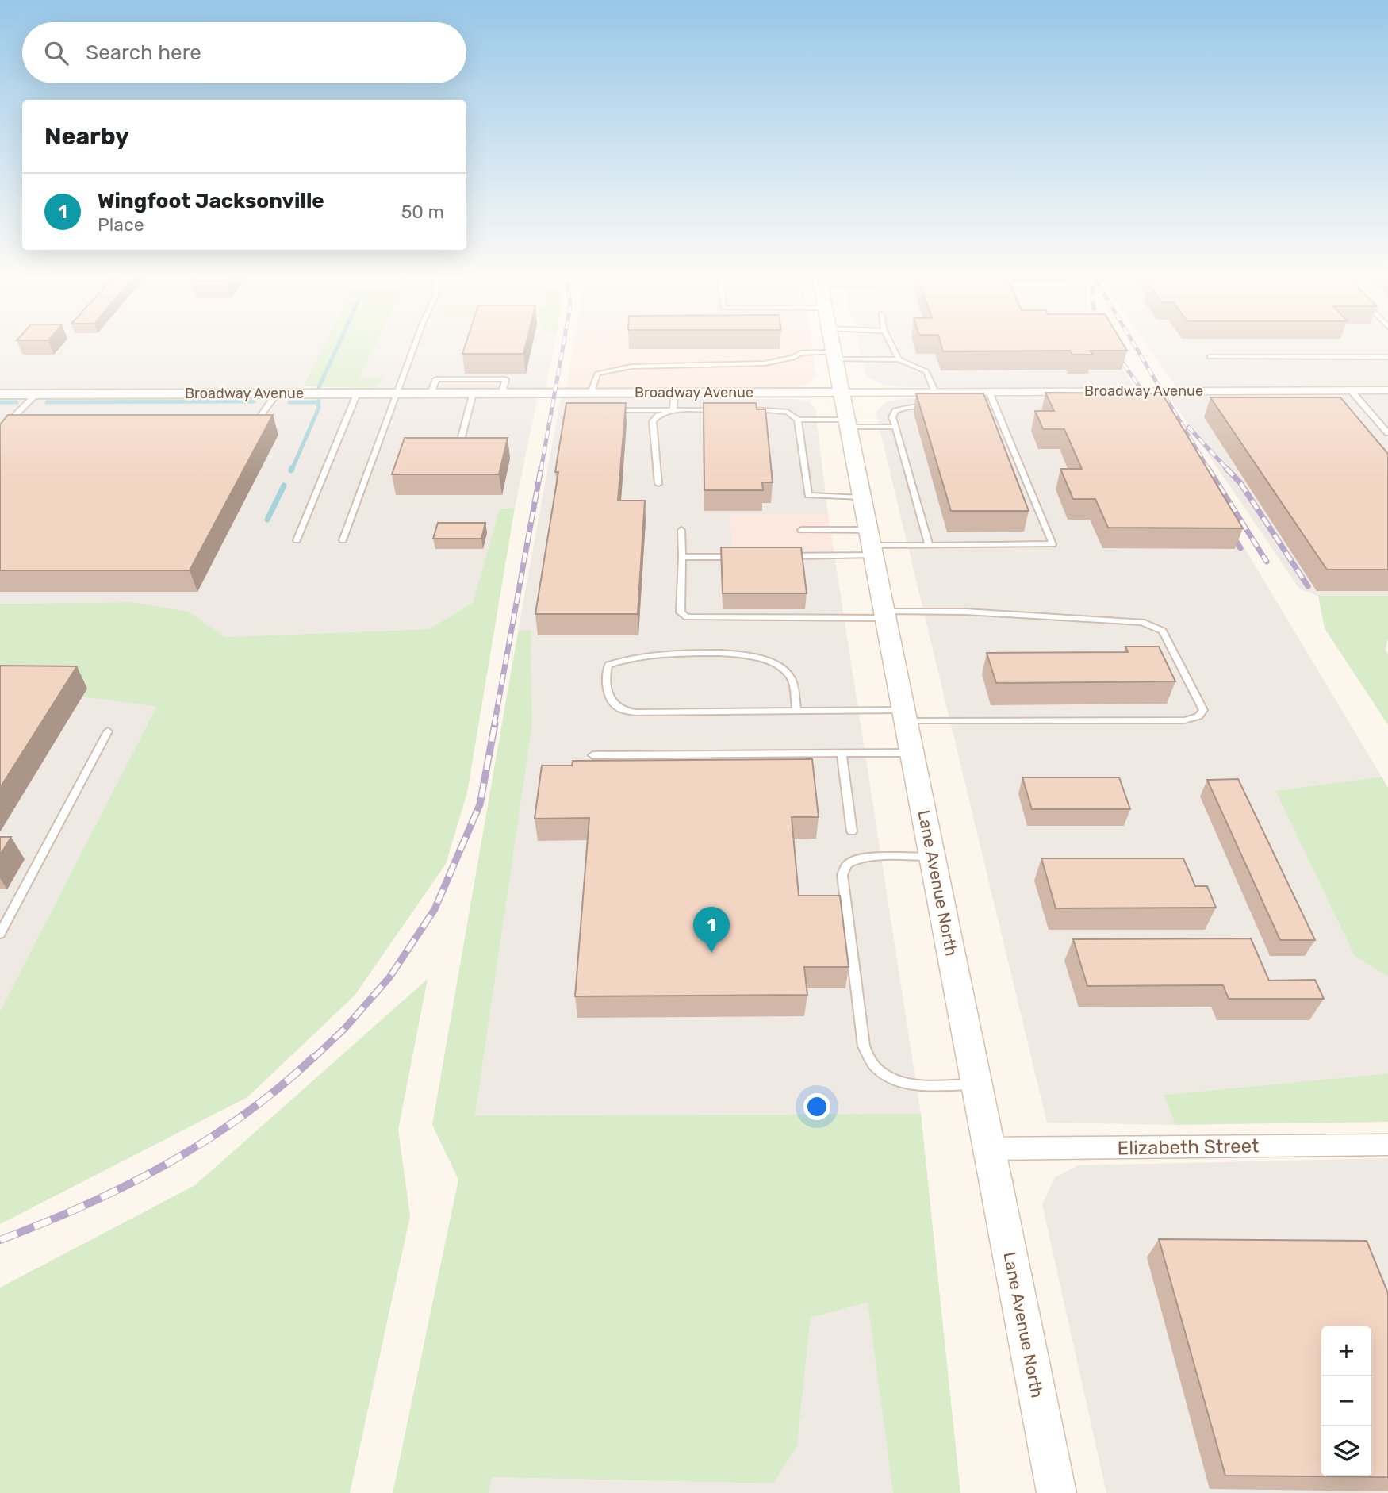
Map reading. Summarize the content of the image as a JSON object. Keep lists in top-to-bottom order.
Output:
{
  "streets": {
    "main road": ["Lane Avenue North"],
    "street": ["Broadway Avenue", "Elizabeth Street"]
  },
  "crossings": [
    ["Broadway Avenue", "Lane Avenue North"],
    ["Lane Avenue North", "Elizabeth Street"]
  ],
  "page": {
    "search": "Search here",
    "heading": "Nearby",
    "list": [
      {
        "mark": "1",
        "name": "Wingfoot Jacksonville",
        "note": "Place",
        "value": "50 m"
      }
    ],
    "pins": "1",
    "map_buttons": ["+", "−"]
  }
}
